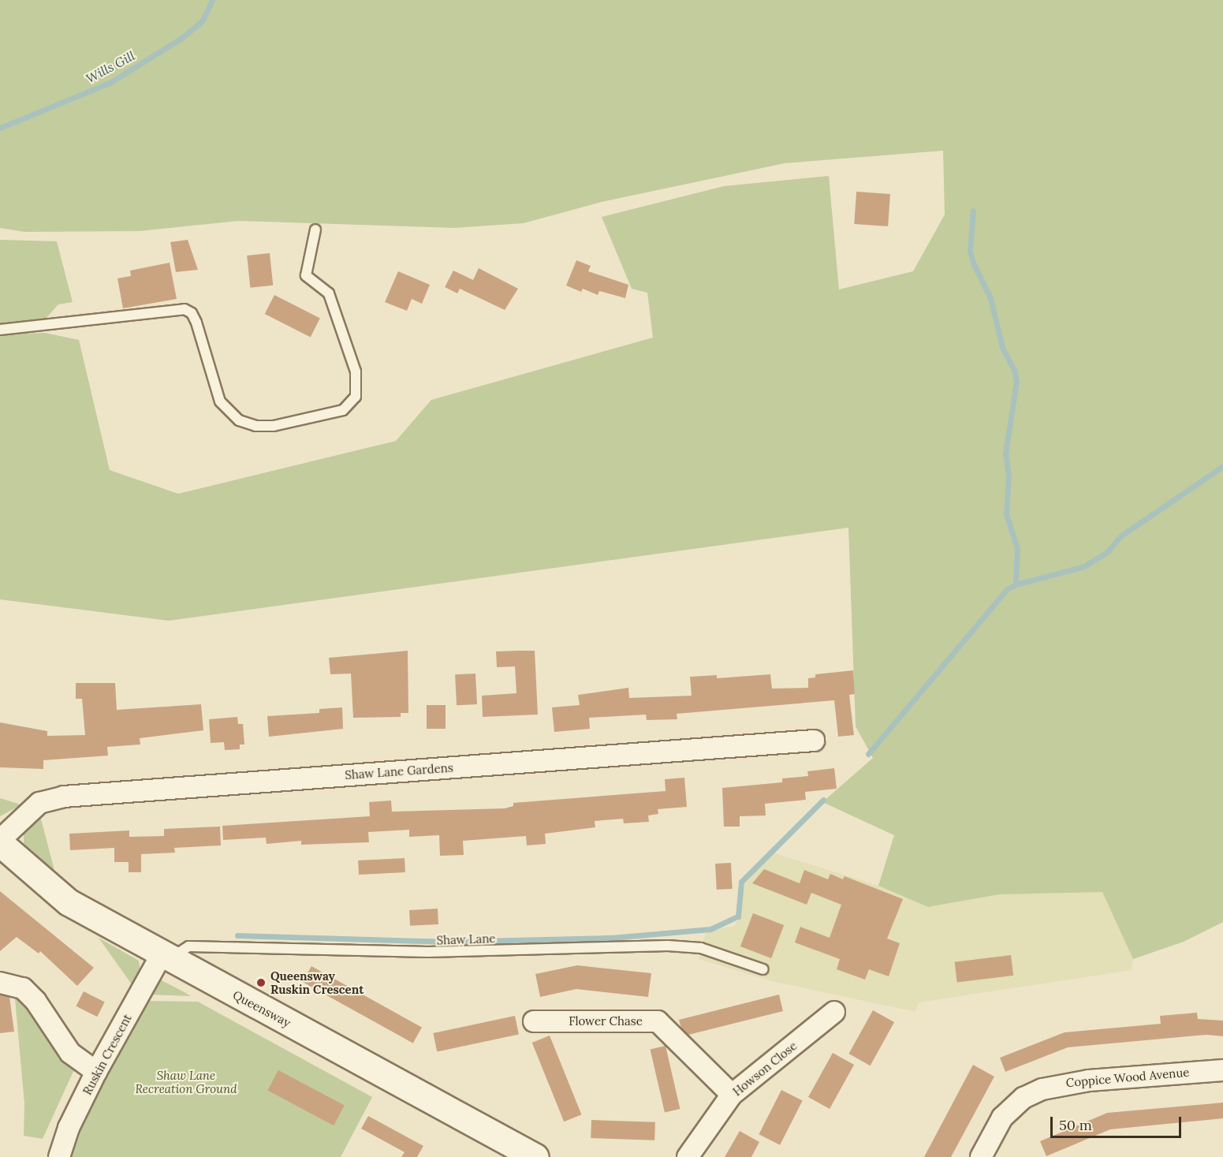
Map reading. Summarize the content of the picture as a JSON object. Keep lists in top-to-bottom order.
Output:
{
  "streets": {
    "street": [
      "Shaw Lane Gardens",
      "Queensway",
      "Flower Chase",
      "Ruskin Crescent",
      "Howson Close",
      "Coppice Wood Avenue"
    ],
    "lane": ["Shaw Lane"]
  },
  "crossings": [
    ["Shaw Lane Gardens", "Queensway"],
    ["Shaw Lane", "Queensway"],
    ["Shaw Lane", "Ruskin Crescent"],
    ["Queensway", "Ruskin Crescent"],
    ["Flower Chase", "Howson Close"]
  ],
  "water": ["Wills Gill"],
  "parks": ["Shaw Lane Recreation Ground"],
  "places": ["Queensway Ruskin Crescent"],
  "scale_bar": "50 m"
}
